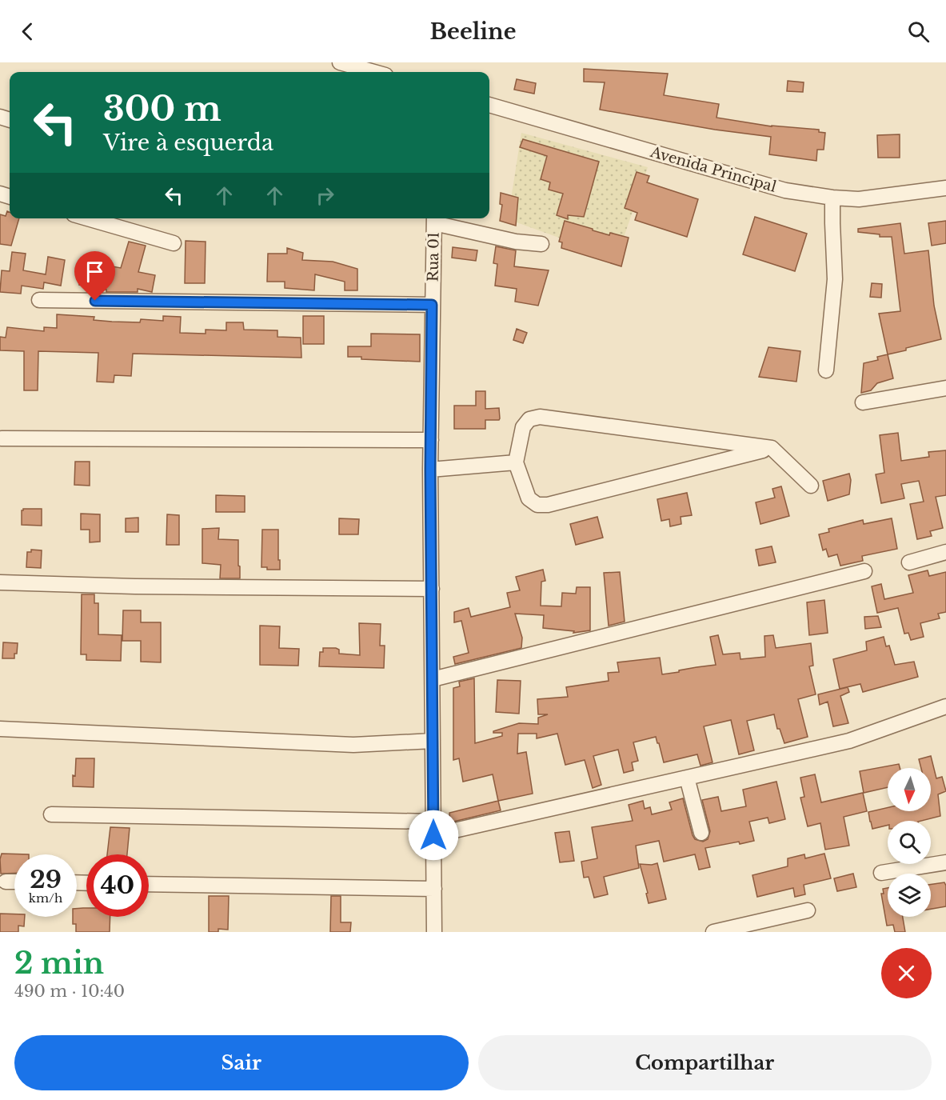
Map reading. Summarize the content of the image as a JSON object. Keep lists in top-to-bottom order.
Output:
{
  "streets": {
    "street": ["Avenida Principal", "Rua 01"]
  },
  "north": "bottom",
  "page": {
    "header": "Beeline",
    "turn": ["300 m", "Vire à esquerda"],
    "speed": "29 km/h",
    "limit": "40",
    "heading": ["2 min", "490 m · 10:40"],
    "buttons": ["Sair", "Compartilhar"]
  }
}
